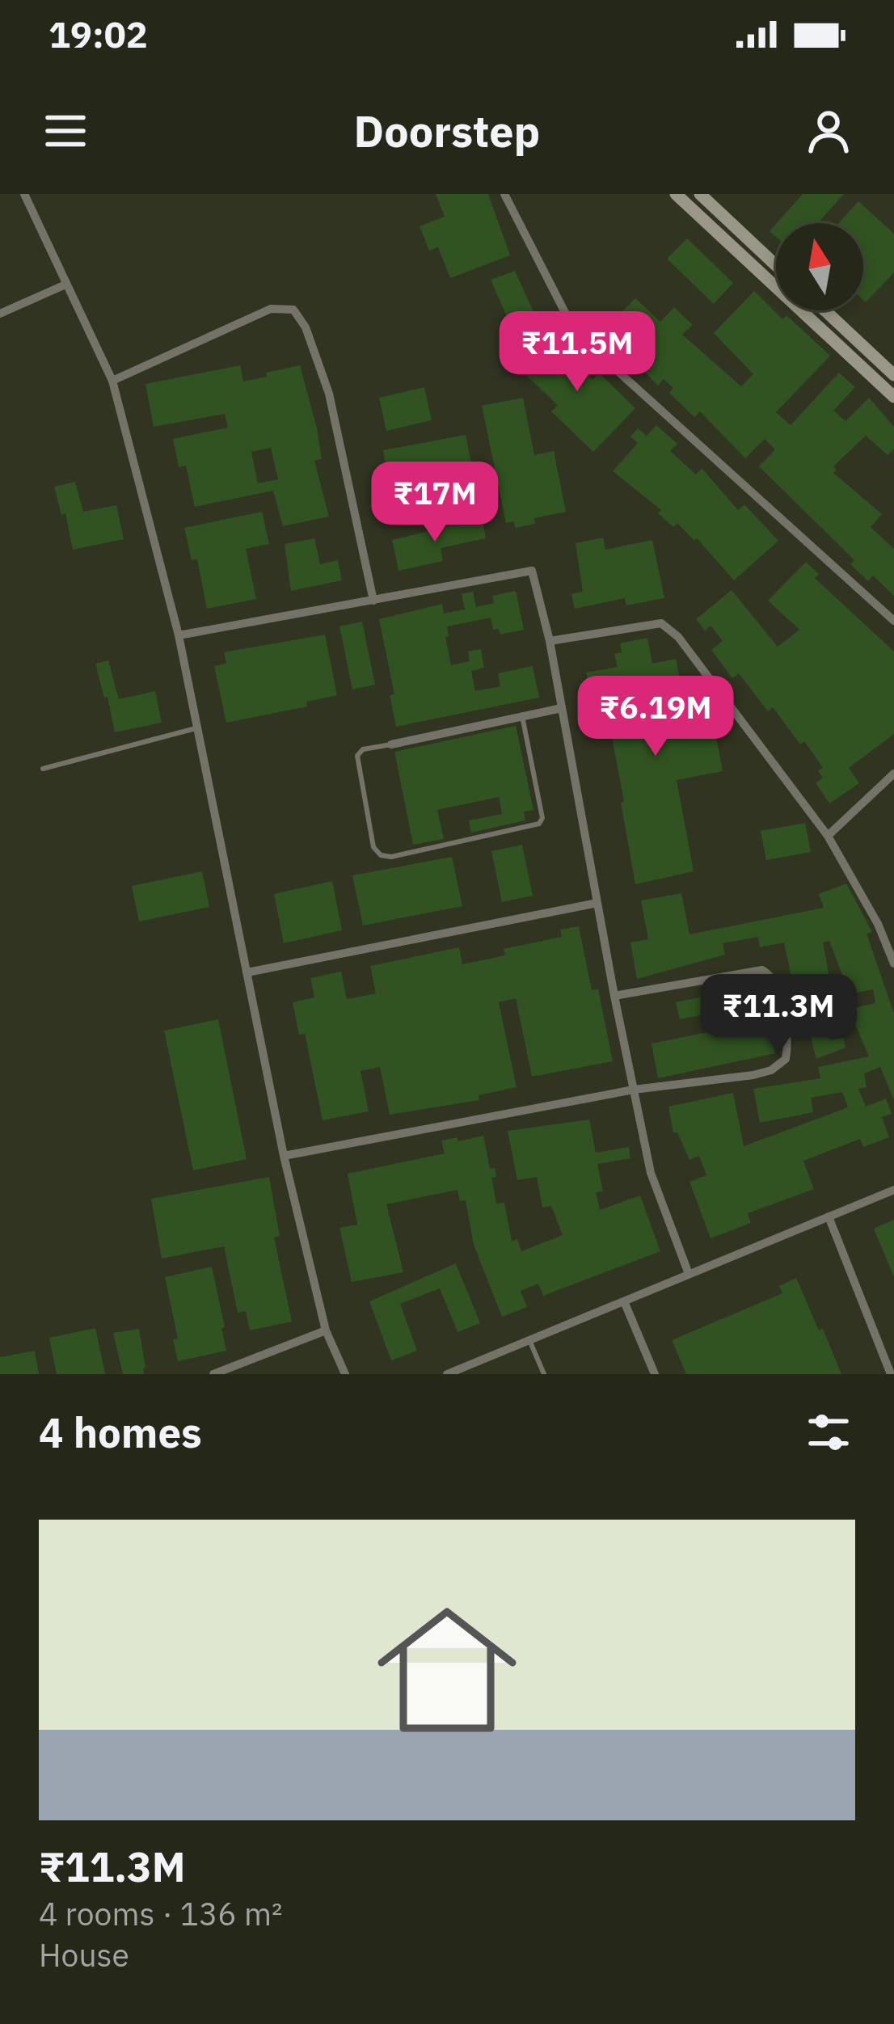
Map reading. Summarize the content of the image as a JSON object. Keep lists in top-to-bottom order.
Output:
{
  "north": "top",
  "page": {
    "status": "19:02",
    "header": "Doorstep",
    "price": [
      "₹11.5M",
      "₹17M",
      "₹6.19M",
      "₹11.3M"
    ],
    "heading": "4 homes",
    "list": [
      {
        "name": "₹11.3M",
        "note": "4 rooms · 136 m² · House"
      }
    ]
  }
}
